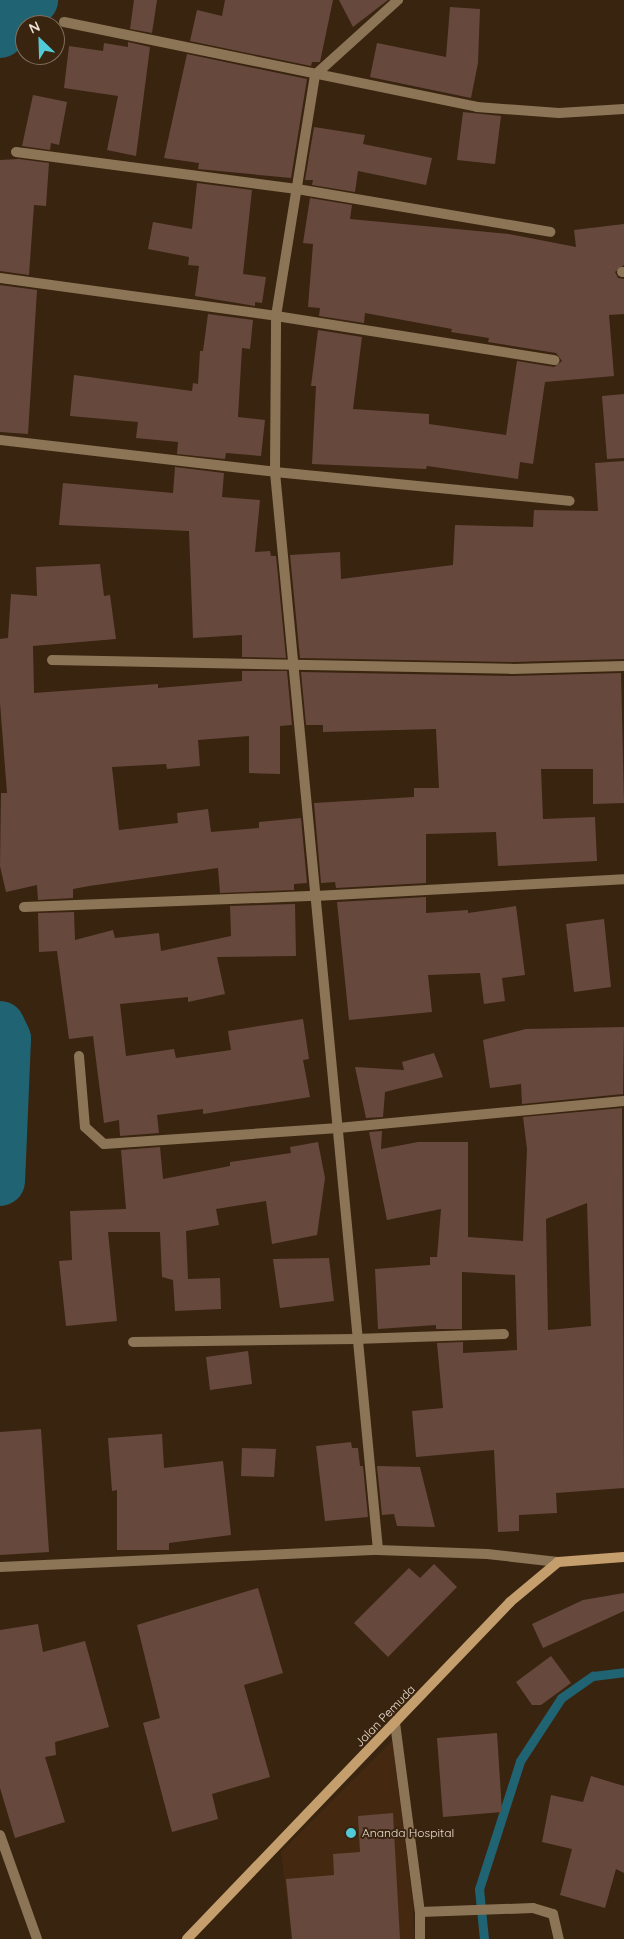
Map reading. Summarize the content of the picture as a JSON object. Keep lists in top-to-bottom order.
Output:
{
  "streets": {
    "main road": ["Jalan Pemuda"]
  },
  "places": ["Ananda Hospital"],
  "north": "top left"
}
